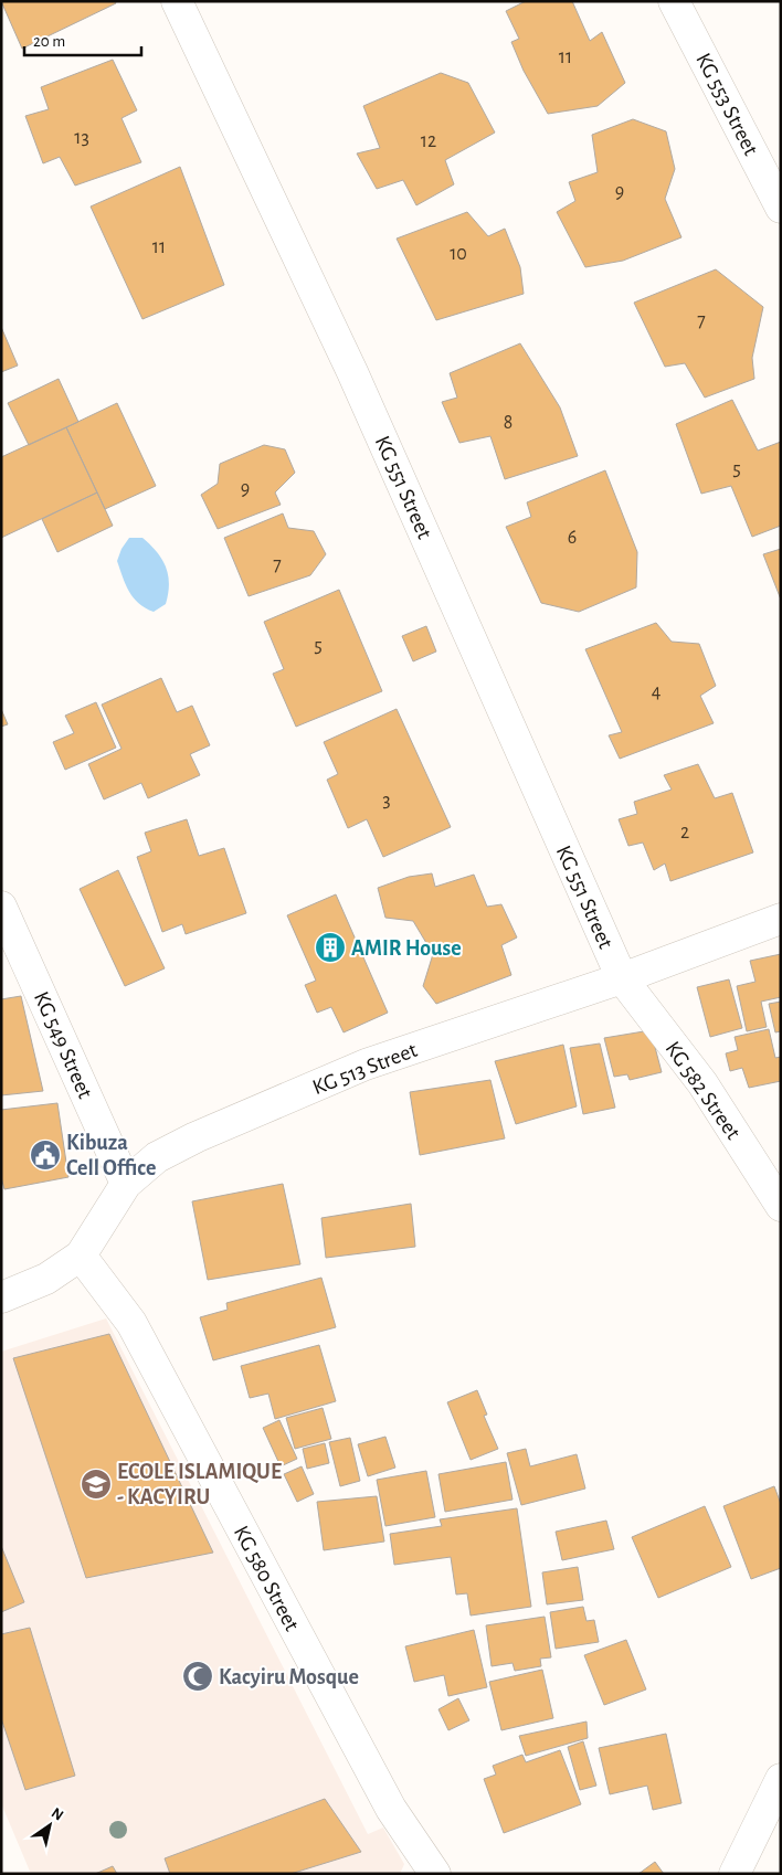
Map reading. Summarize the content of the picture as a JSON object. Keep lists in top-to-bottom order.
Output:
{
  "streets": {
    "street": [
      "KG 553 Street",
      "KG 551 Street",
      "KG 549 Street",
      "KG 513 Street",
      "KG 582 Street",
      "KG 580 Street"
    ]
  },
  "crossings": [
    ["KG 551 Street", "KG 513 Street"],
    ["KG 551 Street", "KG 582 Street"],
    ["KG 549 Street", "KG 513 Street"],
    ["KG 513 Street", "KG 582 Street"],
    ["KG 513 Street", "KG 580 Street"]
  ],
  "places": {
    "building": ["AMIR House"],
    "public building": ["Kibuza Cell Office"],
    "school or university": ["ECOLE ISLAMIQUE - KACYIRU"],
    "mosque": ["Kacyiru Mosque"]
  },
  "house_numbers": [
    "11",
    "13",
    "12",
    "9",
    "11",
    "10",
    "7",
    "8",
    "5",
    "9",
    "6",
    "7",
    "5",
    "4",
    "3",
    "2"
  ],
  "scale_bar": "20 m",
  "north": "top right"
}
